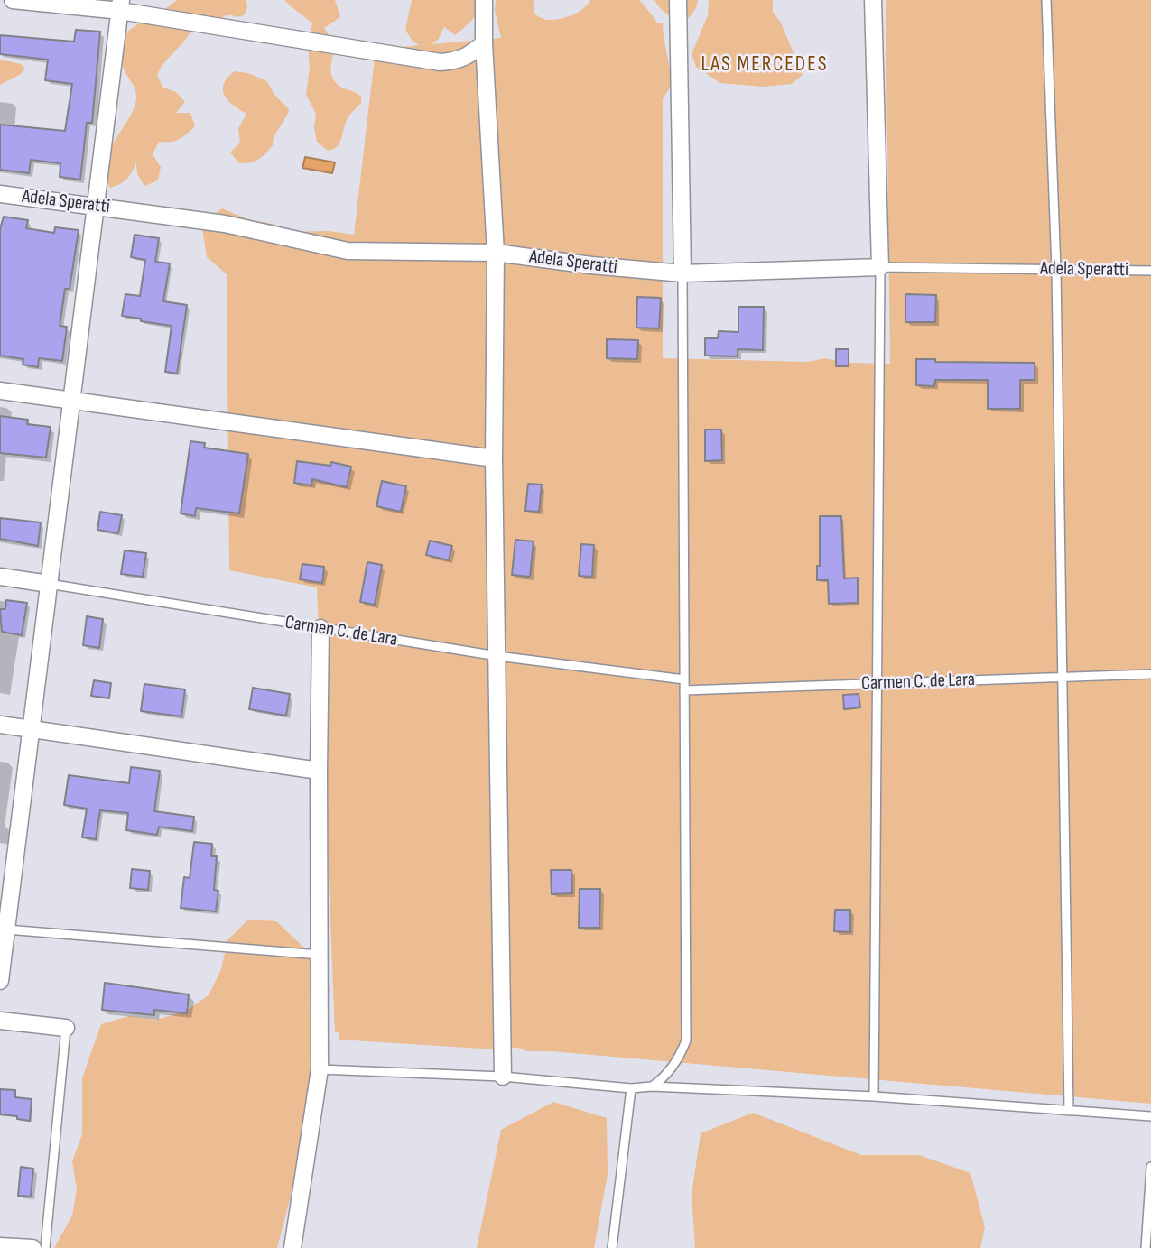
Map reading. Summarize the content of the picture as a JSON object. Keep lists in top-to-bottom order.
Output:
{
  "streets": {
    "street": ["Adela Speratti", "Carmen C. de Lara"]
  },
  "districts": ["LAS MERCEDES"]
}
